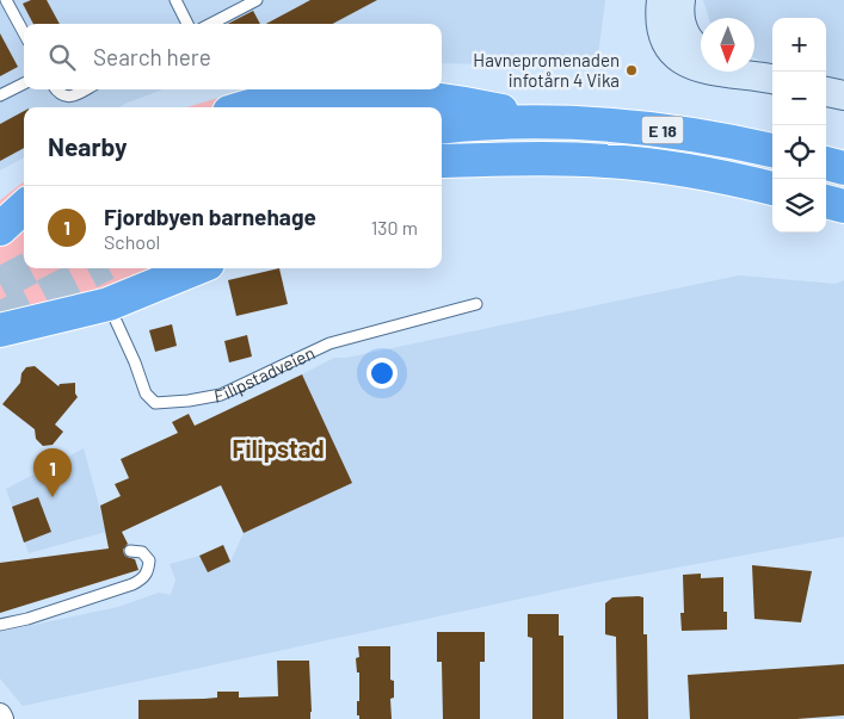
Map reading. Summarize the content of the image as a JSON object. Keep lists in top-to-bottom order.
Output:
{
  "streets": {
    "highway": ["E 18"],
    "lane": ["Filipstadveien"]
  },
  "districts": ["Filipstad"],
  "places": ["Havnepromenaden infotårn 4 Vika"],
  "north": "bottom",
  "page": {
    "map_buttons": ["+", "−"],
    "search": "Search here",
    "heading": "Nearby",
    "list": [
      {
        "mark": "1",
        "name": "Fjordbyen barnehage",
        "note": "School",
        "value": "130 m"
      }
    ],
    "pins": "1"
  }
}
